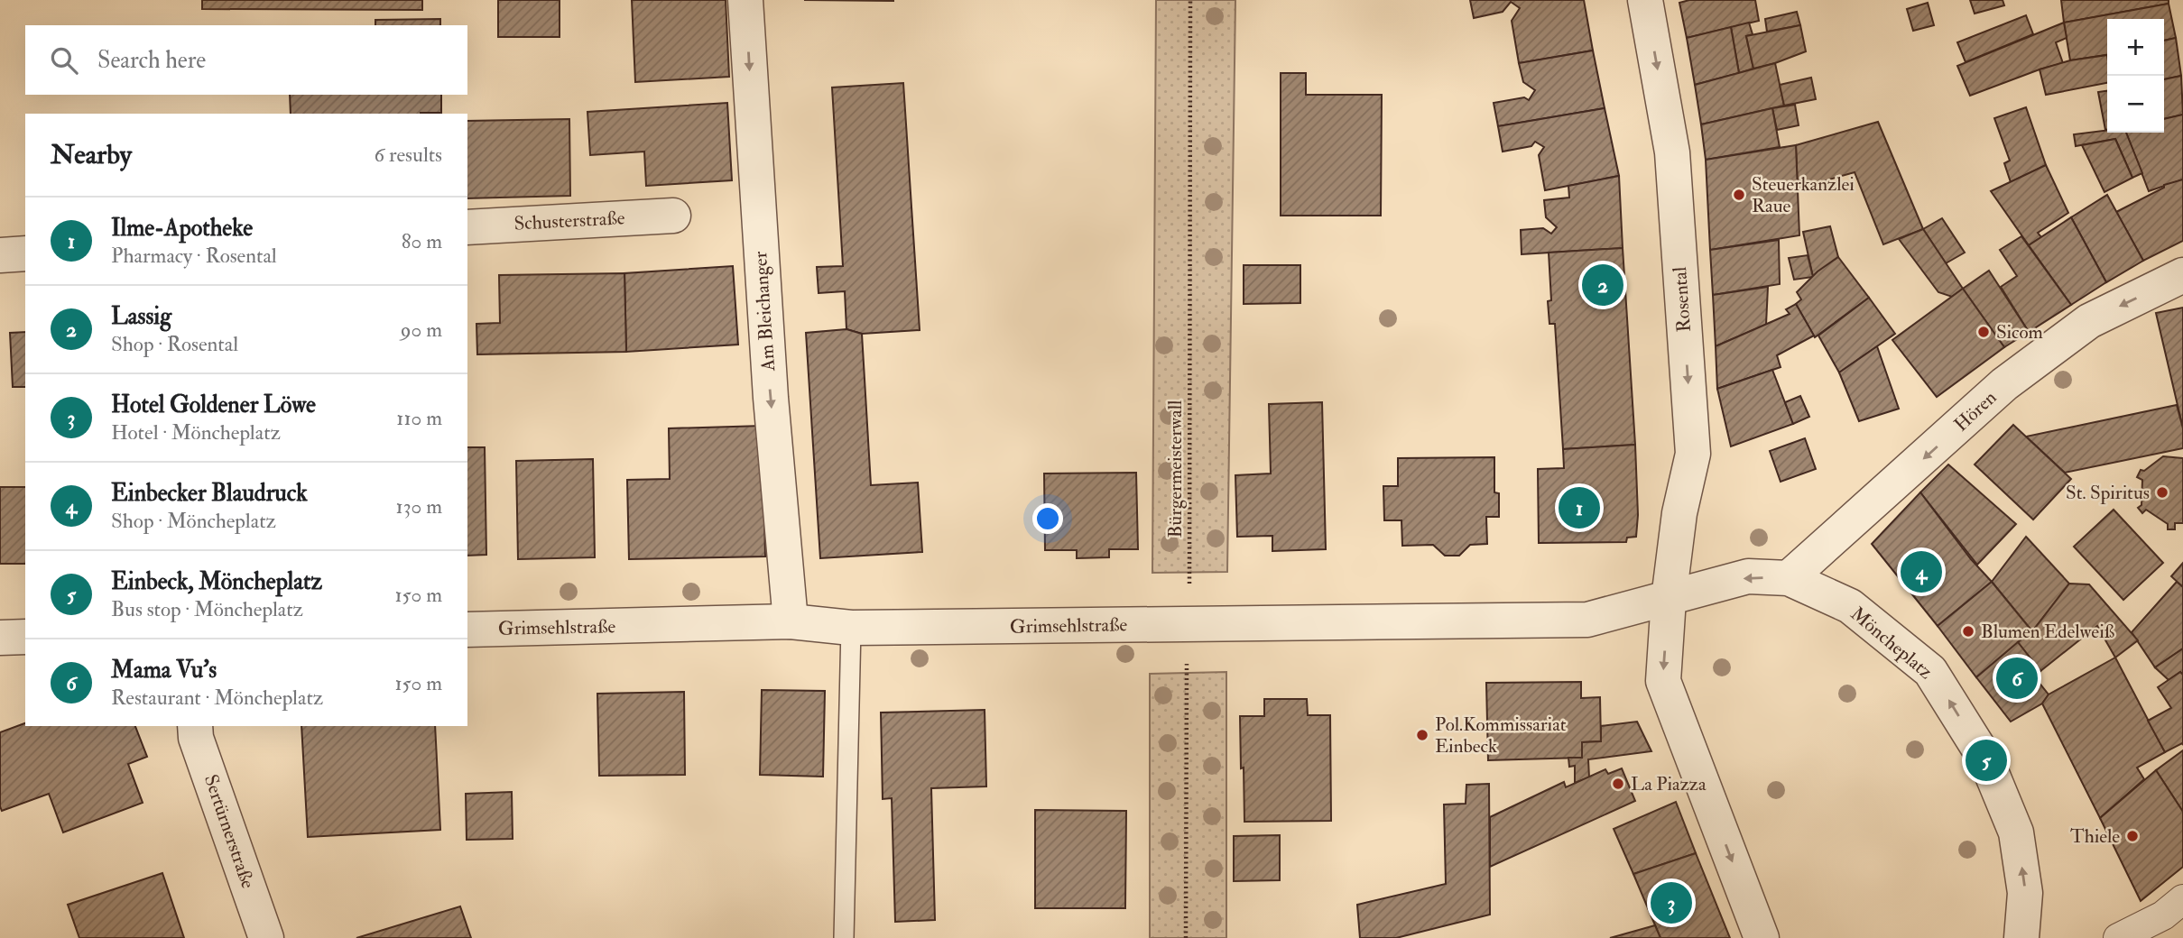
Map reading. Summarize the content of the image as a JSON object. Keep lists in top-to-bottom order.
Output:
{
  "streets": {
    "street": [
      "Schusterstraße",
      "Rosental",
      "Am Bleichanger",
      "Hören",
      "Grimsehlstraße",
      "Möncheplatz",
      "Sertürnerstraße"
    ],
    "path": ["Bürgermeisterwall"]
  },
  "crossings": [
    ["Rosental", "Grimsehlstraße"],
    ["Rosental", "Möncheplatz"],
    ["Am Bleichanger", "Grimsehlstraße"],
    ["Hören", "Möncheplatz"],
    ["Bürgermeisterwall", "Grimsehlstraße"],
    ["Grimsehlstraße", "Möncheplatz"]
  ],
  "one_way": [
    "Rosental",
    "Am Bleichanger",
    "Hören",
    "Möncheplatz"
  ],
  "places": [
    "Steuerkanzlei Raue",
    "Sicom",
    "St. Spiritus",
    "Blumen Edelweiß",
    "Pol.Kommissariat Einbeck",
    "La Piazza",
    "Thiele"
  ],
  "page": {
    "map_buttons": ["+", "−"],
    "search": "Search here",
    "heading": ["Nearby", "6 results"],
    "list": [
      {
        "mark": "1",
        "name": "Ilme-Apotheke",
        "note": "Pharmacy · Rosental",
        "value": "80 m"
      },
      {
        "mark": "2",
        "name": "Lassig",
        "note": "Shop · Rosental",
        "value": "90 m"
      },
      {
        "mark": "3",
        "name": "Hotel Goldener Löwe",
        "note": "Hotel · Möncheplatz",
        "value": "110 m"
      },
      {
        "mark": "4",
        "name": "Einbecker Blaudruck",
        "note": "Shop · Möncheplatz",
        "value": "130 m"
      },
      {
        "mark": "5",
        "name": "Einbeck, Möncheplatz",
        "note": "Bus stop · Möncheplatz",
        "value": "150 m"
      },
      {
        "mark": "6",
        "name": "Mama Vu's",
        "note": "Restaurant · Möncheplatz",
        "value": "150 m"
      }
    ],
    "pins": [
      "2",
      "1",
      "4",
      "6",
      "5",
      "3"
    ]
  }
}
